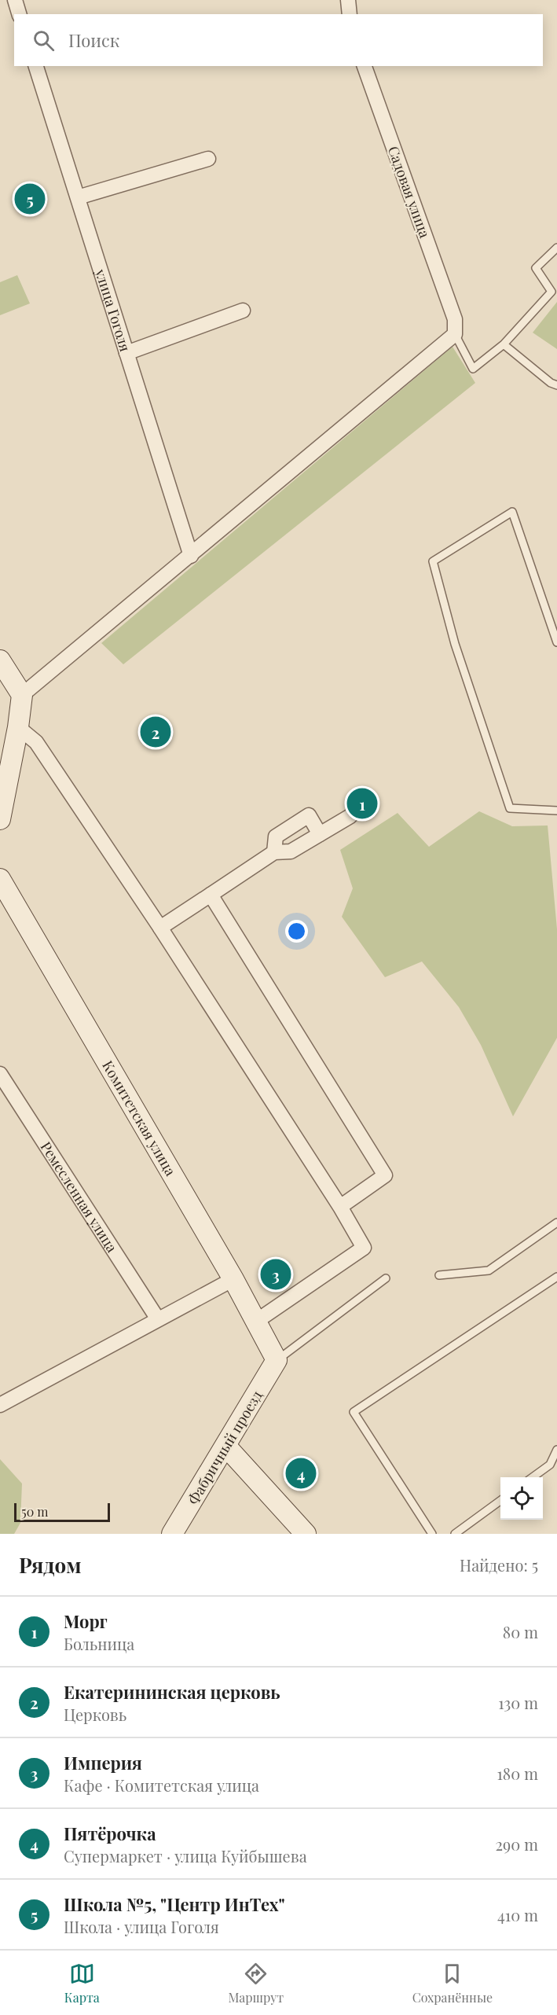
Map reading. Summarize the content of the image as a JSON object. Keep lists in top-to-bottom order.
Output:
{
  "streets": {
    "street": [
      "Садовая улица",
      "улица Гоголя",
      "Комитетская улица",
      "Ремесленная улица",
      "Фабричный проезд"
    ]
  },
  "crossings": [
    ["Комитетская улица", "Фабричный проезд"]
  ],
  "scale_bar": "50 m",
  "page": {
    "search": "Поиск",
    "pins": [
      "5",
      "2",
      "1",
      "3",
      "4"
    ],
    "scale": "50 m",
    "heading": ["Рядом", "Найдено: 5"],
    "list": [
      {
        "mark": "1",
        "name": "Морг",
        "note": "Больница",
        "value": "80 m"
      },
      {
        "mark": "2",
        "name": "Екатерининская церковь",
        "note": "Церковь",
        "value": "130 m"
      },
      {
        "mark": "3",
        "name": "Империя",
        "note": "Кафе · Комитетская улица",
        "value": "180 m"
      },
      {
        "mark": "4",
        "name": "Пятёрочка",
        "note": "Супермаркет · улица Куйбышева",
        "value": "290 m"
      },
      {
        "mark": "5",
        "name": "Школа №5, \"Центр ИнТех\"",
        "note": "Школа · улица Гоголя",
        "value": "410 m"
      }
    ],
    "nav": ["Карта", "Маршрут", "Сохранённые"]
  }
}
